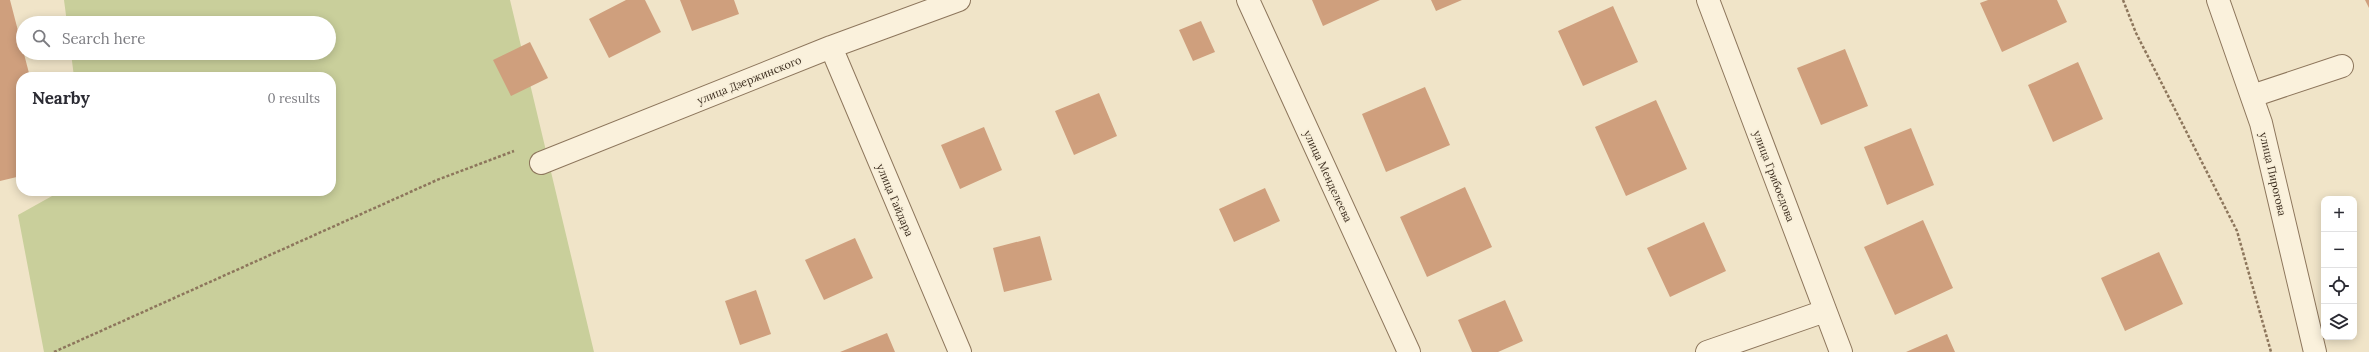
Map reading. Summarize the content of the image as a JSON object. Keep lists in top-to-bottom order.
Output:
{
  "streets": {
    "street": [
      "улица Дзержинского",
      "улица Пирогова",
      "улица Менделеева",
      "улица Грибоедова",
      "улица Гайдара"
    ]
  },
  "crossings": [
    ["улица Дзержинского", "улица Гайдара"]
  ],
  "page": {
    "search": "Search here",
    "heading": ["Nearby", "0 results"],
    "map_buttons": ["+", "−"]
  }
}
